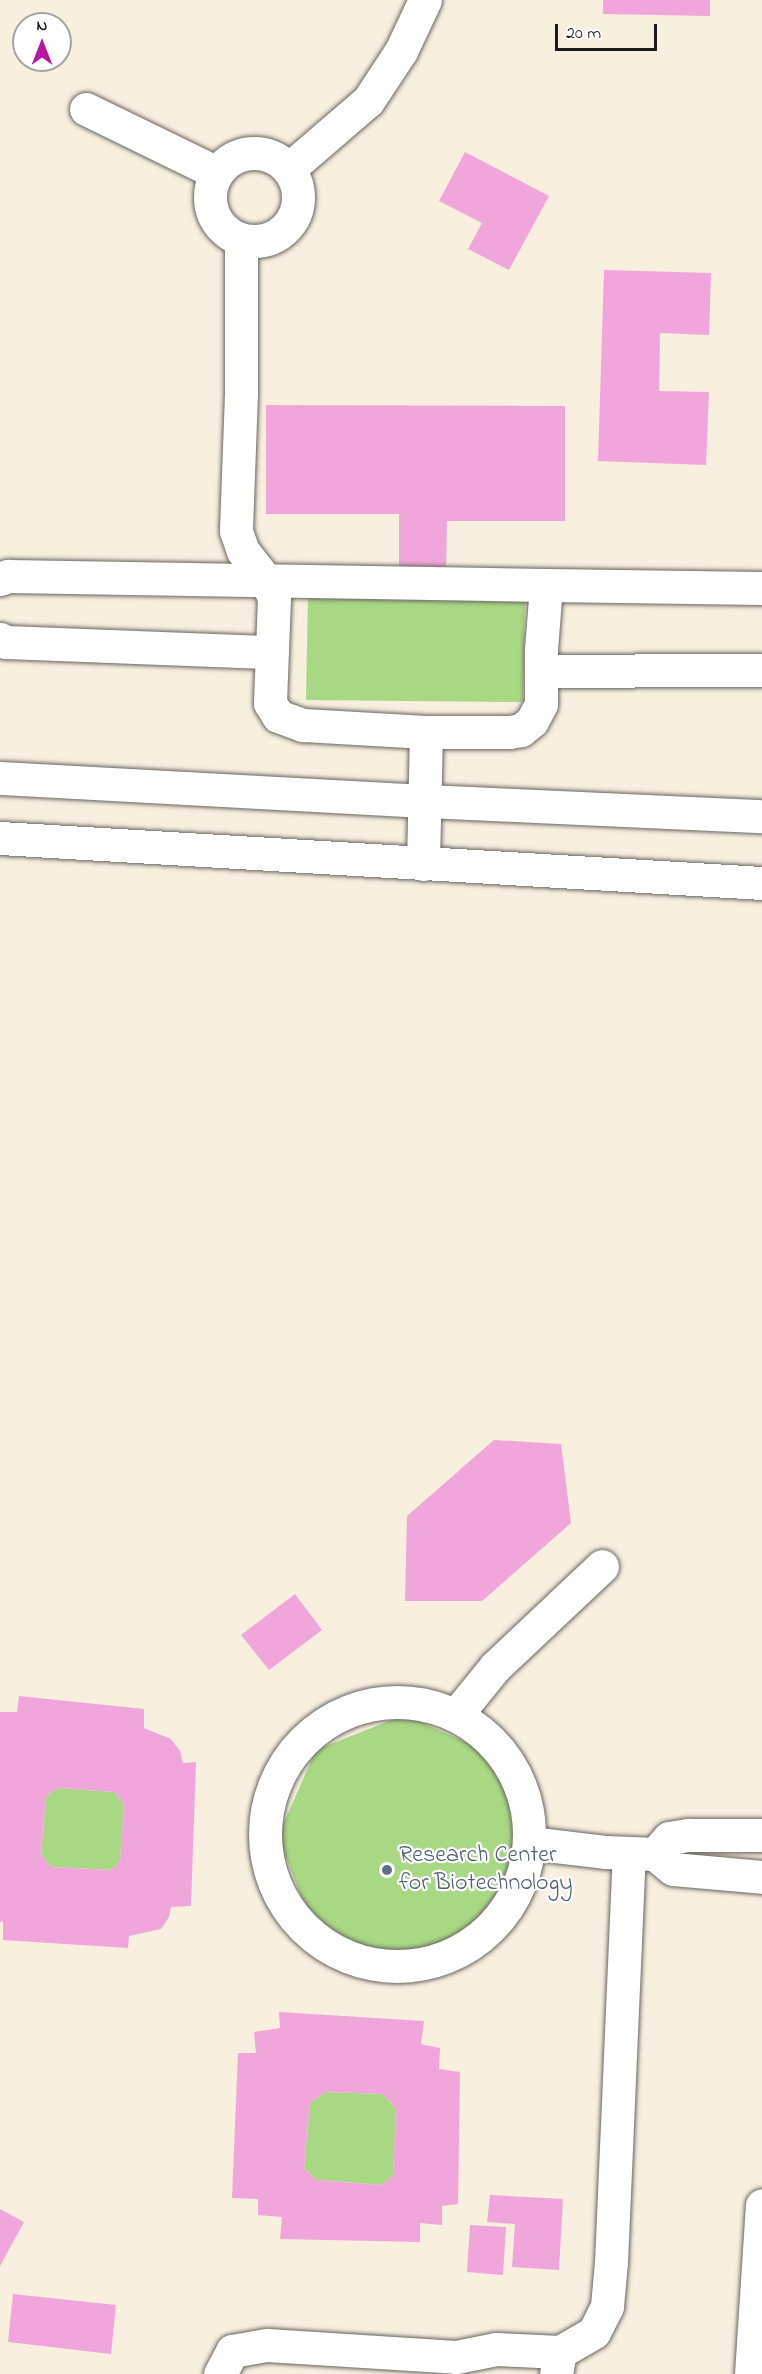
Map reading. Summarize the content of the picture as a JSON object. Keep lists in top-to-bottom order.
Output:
{
  "places": ["Research Center for Biotechnology"],
  "scale_bar": "20 m",
  "north": "top"
}
